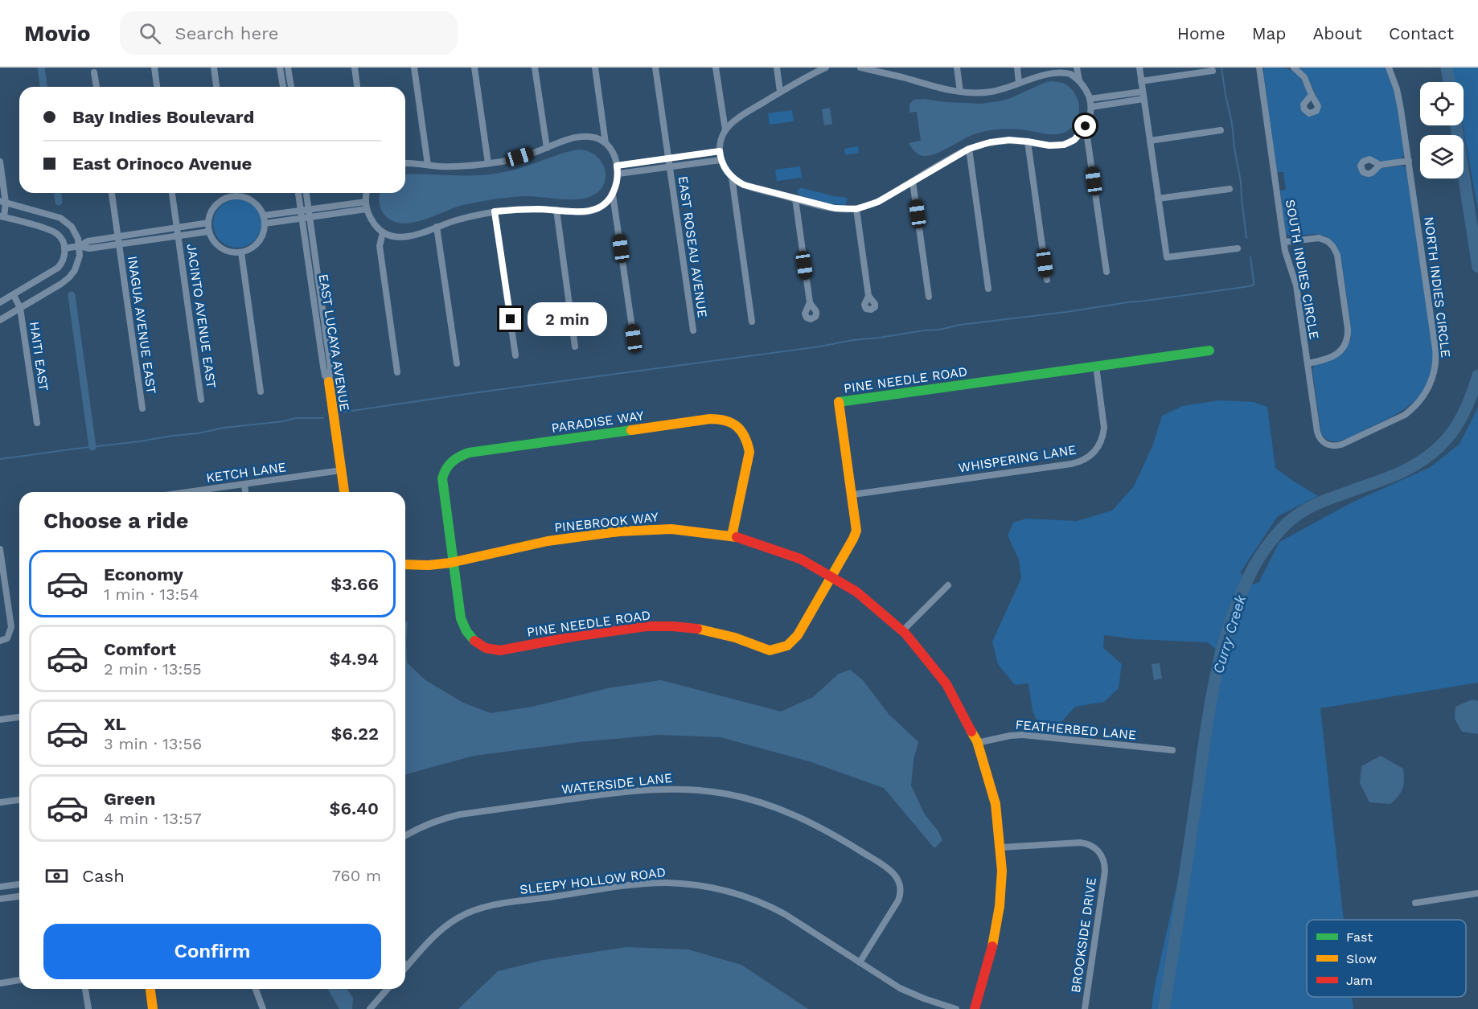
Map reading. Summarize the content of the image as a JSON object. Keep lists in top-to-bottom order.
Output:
{
  "streets": {
    "street": [
      "EAST ROSEAU AVENUE",
      "SOUTH INDIES CIRCLE",
      "NORTH INDIES CIRCLE",
      "JACINTO AVENUE EAST",
      "INAGUA AVENUE EAST",
      "EAST LUCAYA AVENUE",
      "HAITI EAST",
      "PINE NEEDLE ROAD",
      "PARADISE WAY",
      "WHISPERING LANE",
      "KETCH LANE",
      "PINEBROOK WAY",
      "FEATHERBED LANE",
      "WATERSIDE LANE",
      "SLEEPY HOLLOW ROAD",
      "BROOKSIDE DRIVE"
    ]
  },
  "crossings": [
    ["SOUTH INDIES CIRCLE", "NORTH INDIES CIRCLE"],
    ["EAST LUCAYA AVENUE", "KETCH LANE"],
    ["PINE NEEDLE ROAD", "PARADISE WAY"],
    ["PINE NEEDLE ROAD", "WHISPERING LANE"],
    ["PINE NEEDLE ROAD", "PINEBROOK WAY"],
    ["PARADISE WAY", "PINEBROOK WAY"],
    ["PINEBROOK WAY", "FEATHERBED LANE"],
    ["PINEBROOK WAY", "BROOKSIDE DRIVE"],
    ["WATERSIDE LANE", "SLEEPY HOLLOW ROAD"]
  ],
  "water": ["Curry Creek"],
  "legend": ["Fast", "Slow", "Jam"],
  "page": {
    "header": "Movio",
    "search": "Search here",
    "nav": [
      "Home",
      "Map",
      "About",
      "Contact"
    ],
    "banner": ["Bay Indies Boulevard", "East Orinoco Avenue"],
    "bubble": "2 min",
    "heading": "Choose a ride",
    "list": [
      {
        "name": "Economy",
        "note": "1 min · 13:54",
        "value": "$3.66"
      },
      {
        "name": "Comfort",
        "note": "2 min · 13:55",
        "value": "$4.94"
      },
      {
        "name": "XL",
        "note": "3 min · 13:56",
        "value": "$6.22"
      },
      {
        "name": "Green",
        "note": "4 min · 13:57",
        "value": "$6.40"
      }
    ],
    "pay": ["Cash", "760 m"],
    "buttons": "Confirm"
  }
}
